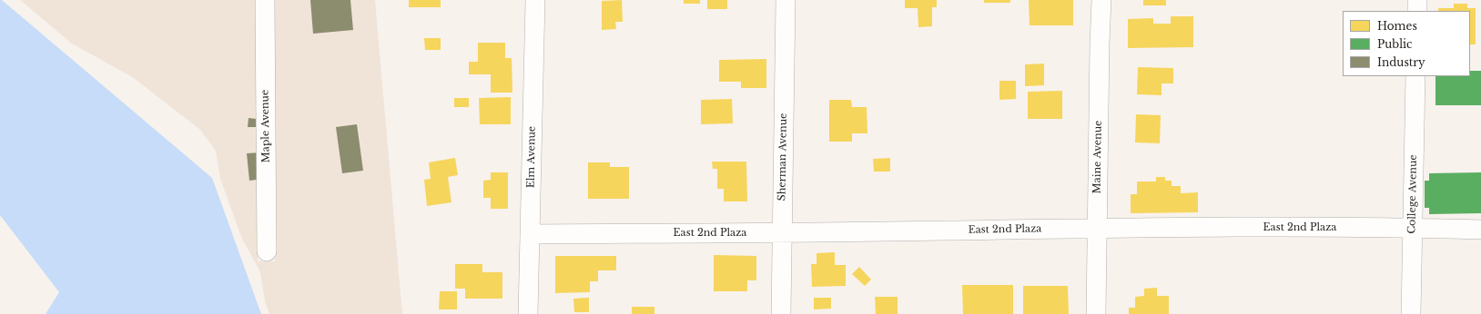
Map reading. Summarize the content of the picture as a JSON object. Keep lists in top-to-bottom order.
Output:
{
  "streets": {
    "street": [
      "Maple Avenue",
      "Elm Avenue",
      "Sherman Avenue",
      "Maine Avenue",
      "College Avenue",
      "East 2nd Plaza"
    ]
  },
  "crossings": [
    ["Elm Avenue", "East 2nd Plaza"],
    ["Sherman Avenue", "East 2nd Plaza"],
    ["Maine Avenue", "East 2nd Plaza"],
    ["College Avenue", "East 2nd Plaza"]
  ],
  "legend": ["Homes", "Public", "Industry"]
}
